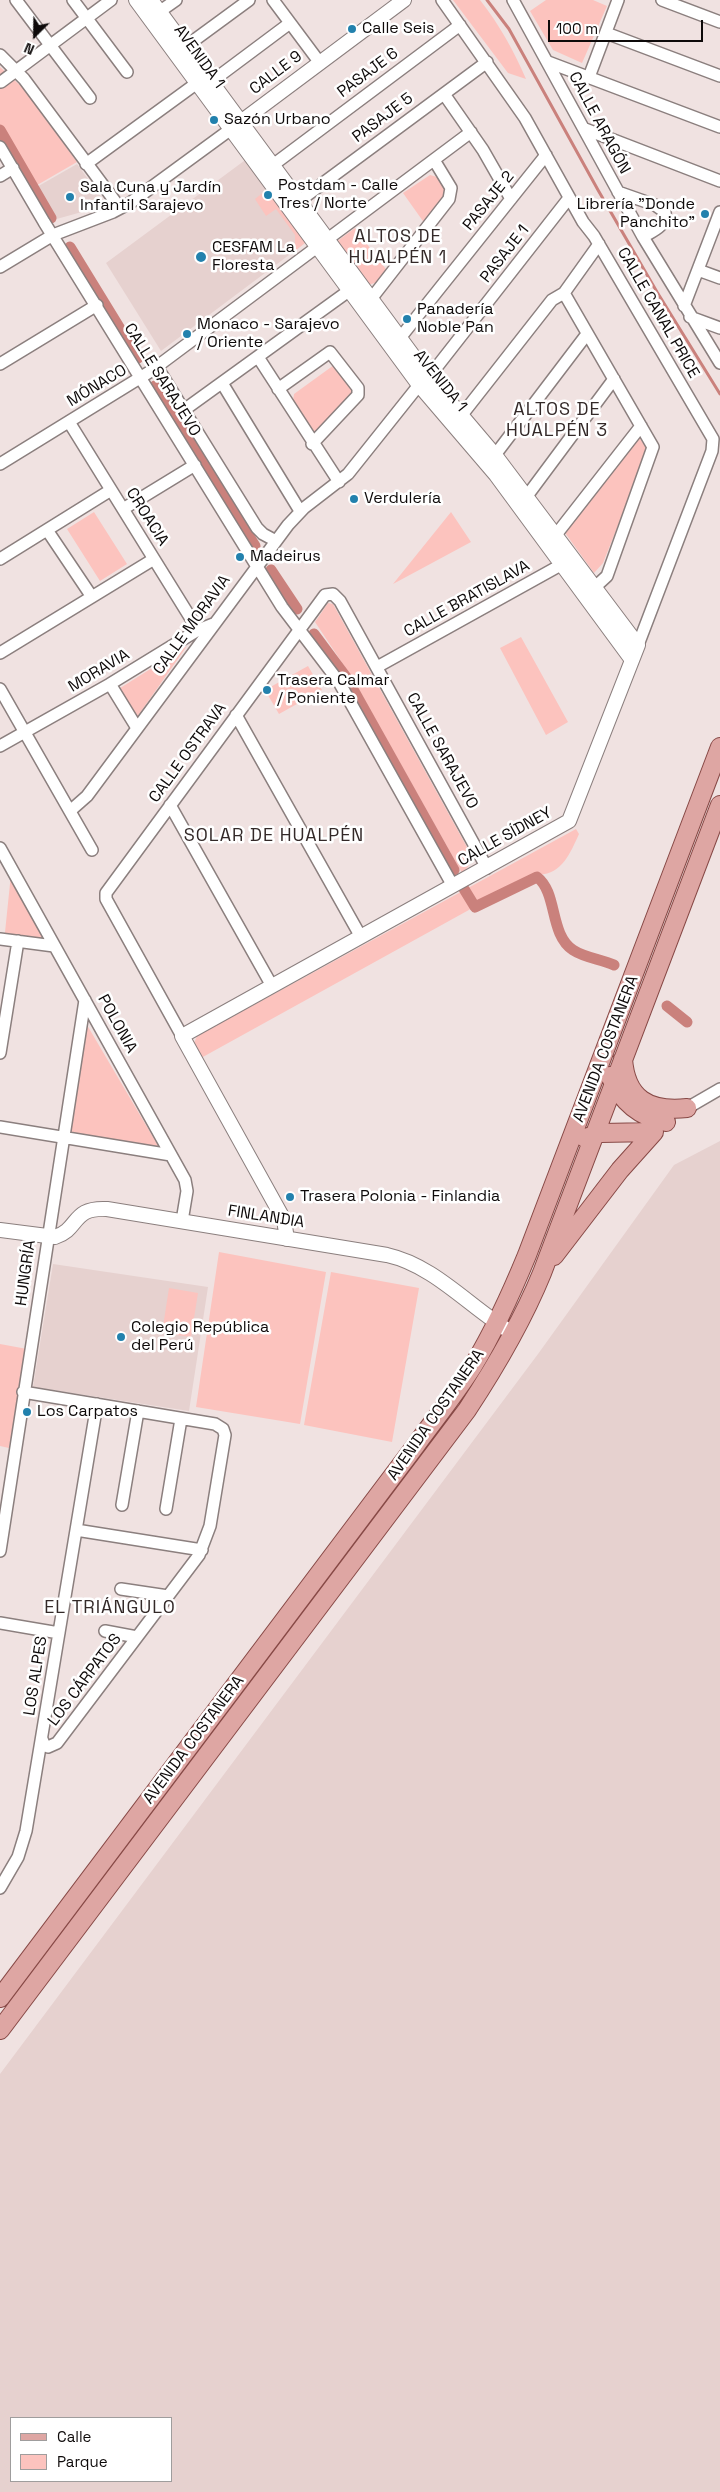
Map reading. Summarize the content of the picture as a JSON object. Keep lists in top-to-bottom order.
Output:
{
  "streets": {
    "main road": ["AVENIDA COSTANERA"],
    "street": [
      "AVENIDA 1",
      "CALLE 9",
      "PASAJE 6",
      "PASAJE 5",
      "CALLE ARAGÓN",
      "PASAJE 2",
      "PASAJE 1",
      "CALLE CANAL PRICE",
      "CALLE SARAJEVO",
      "MÓNACO",
      "CROACIA",
      "CALLE BRATISLAVA",
      "CALLE MORAVIA",
      "MORAVIA",
      "CALLE OSTRAVA",
      "CALLE SÍDNEY",
      "POLONIA",
      "FINLANDIA",
      "HUNGRÍA",
      "LOS ALPES",
      "LOS CÁRPATOS"
    ]
  },
  "crossings": [
    ["AVENIDA 1", "CALLE 9"],
    ["AVENIDA 1", "PASAJE 6"],
    ["AVENIDA 1", "PASAJE 5"],
    ["AVENIDA 1", "PASAJE 2"],
    ["AVENIDA 1", "PASAJE 1"],
    ["AVENIDA 1", "MÓNACO"],
    ["AVENIDA 1", "CALLE BRATISLAVA"],
    ["AVENIDA 1", "CALLE MORAVIA"],
    ["AVENIDA 1", "CALLE SÍDNEY"],
    ["CALLE 9", "CALLE SARAJEVO"],
    ["PASAJE 6", "CALLE CANAL PRICE"],
    ["PASAJE 5", "CALLE CANAL PRICE"],
    ["PASAJE 2", "CALLE CANAL PRICE"],
    ["PASAJE 1", "CALLE CANAL PRICE"],
    ["PASAJE 1", "CALLE MORAVIA"],
    ["CALLE CANAL PRICE", "CALLE SÍDNEY"],
    ["CALLE SARAJEVO", "MÓNACO"],
    ["CALLE SARAJEVO", "CALLE BRATISLAVA"],
    ["CALLE SARAJEVO", "CALLE MORAVIA"],
    ["CALLE SARAJEVO", "CALLE OSTRAVA"],
    ["CALLE SARAJEVO", "CALLE SÍDNEY"],
    ["MÓNACO", "CROACIA"],
    ["CROACIA", "MORAVIA"],
    ["CALLE MORAVIA", "MORAVIA"],
    ["CALLE OSTRAVA", "CALLE SÍDNEY"],
    ["POLONIA", "FINLANDIA"],
    ["POLONIA", "HUNGRÍA"],
    ["AVENIDA COSTANERA", "FINLANDIA"],
    ["FINLANDIA", "HUNGRÍA"],
    ["LOS ALPES", "LOS CÁRPATOS"]
  ],
  "districts": [
    "ALTOS DE HUALPÉN 1",
    "ALTOS DE HUALPÉN 3",
    "SOLAR DE HUALPÉN",
    "EL TRIÁNGULO"
  ],
  "places": [
    "Calle Seis",
    "Sazón Urbano",
    "Postdam - Calle Tres / Norte",
    "Sala Cuna y Jardín Infantil Sarajevo",
    "Librería \"Donde Panchito\"",
    "CESFAM La Floresta",
    "Panadería Noble Pan",
    "Monaco - Sarajevo / Oriente",
    "Verdulería",
    "Madeirus",
    "Trasera Calmar / Poniente",
    "Trasera Polonia - Finlandia",
    "Colegio República del Perú",
    "Los Carpatos"
  ],
  "legend": ["Calle", "Parque"],
  "scale_bar": "100 m",
  "north": "bottom left"
}
